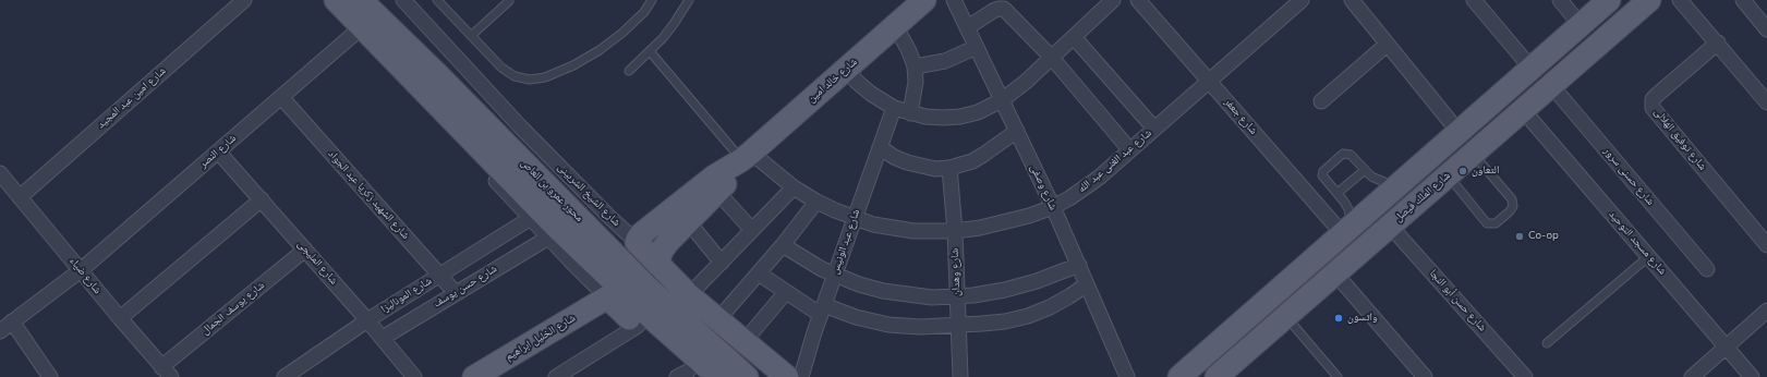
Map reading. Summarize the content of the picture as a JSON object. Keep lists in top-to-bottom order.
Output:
{
  "streets": {
    "main road": [
      "شارع خالد امين",
      "محور عمرو بن العاص",
      "شارع الشيخ الشربينى",
      "شارع الملك فيصل",
      "شارع الخليل ابراهيم"
    ],
    "street": [
      "شارع امين عبد المجيد",
      "شارع جعفر",
      "شارع توفيق الهلالى",
      "شارع النصر",
      "شارع عبد الغنى عبد الله",
      "شارع حسنى سرور",
      "شارع وصفى",
      "شارع الشهيد زكريا عبد الجواد",
      "شارع عبد الونيس",
      "شارع مسجد التوحيد",
      "شارع المليجى",
      "شارع وهدان",
      "شارع ضياء",
      "شارع حسن يوسف",
      "شارع الموناليزا",
      "شارع حسن أبو النجا",
      "شارع يوسف الجمال"
    ]
  },
  "crossings": [
    ["شارع خالد امين", "شارع عبد الغنى عبد الله"],
    ["شارع خالد امين", "شارع الشيخ الشربينى"],
    ["شارع امين عبد المجيد", "شارع ضياء"],
    ["شارع جعفر", "شارع عبد الغنى عبد الله"],
    ["شارع النصر", "شارع الشهيد زكريا عبد الجواد"],
    ["شارع النصر", "شارع المليجى"],
    ["شارع النصر", "شارع ضياء"],
    ["شارع عبد الغنى عبد الله", "شارع وصفى"],
    ["شارع عبد الغنى عبد الله", "شارع عبد الونيس"],
    ["شارع عبد الغنى عبد الله", "شارع وهدان"],
    ["شارع حسنى سرور", "شارع الملك فيصل"],
    ["شارع الشهيد زكريا عبد الجواد", "شارع حسن يوسف"],
    ["شارع الشهيد زكريا عبد الجواد", "شارع الموناليزا"],
    ["شارع الملك فيصل", "شارع مسجد التوحيد"],
    ["شارع الملك فيصل", "شارع حسن أبو النجا"],
    ["شارع المليجى", "شارع حسن يوسف"],
    ["شارع المليجى", "شارع الموناليزا"],
    ["شارع المليجى", "شارع يوسف الجمال"],
    ["شارع ضياء", "شارع يوسف الجمال"]
  ],
  "places": ["التعاون", "Co-op", "واتسون"]
}
